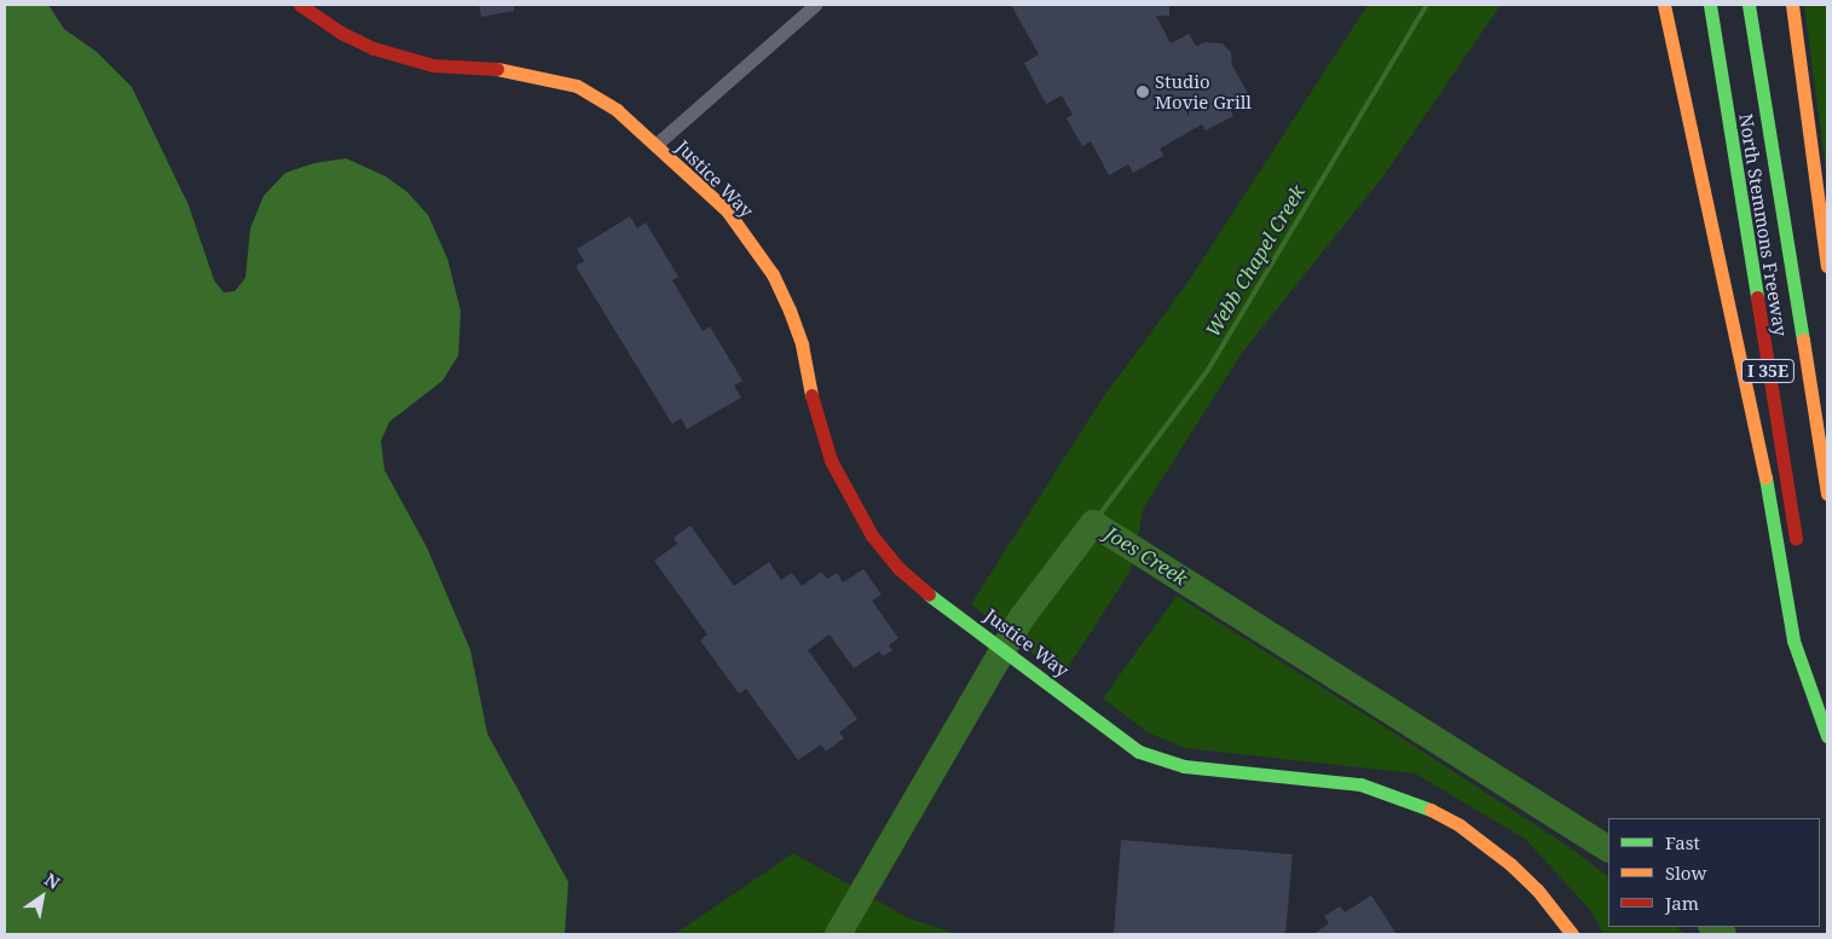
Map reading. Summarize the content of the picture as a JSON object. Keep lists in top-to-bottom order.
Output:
{
  "streets": {
    "main road": ["Justice Way", "North Stemmons Freeway", "I 35E"]
  },
  "water": ["Webb Chapel Creek", "Joes Creek"],
  "places": ["Studio Movie Grill"],
  "legend": ["Fast", "Slow", "Jam"],
  "north": "top right"
}
